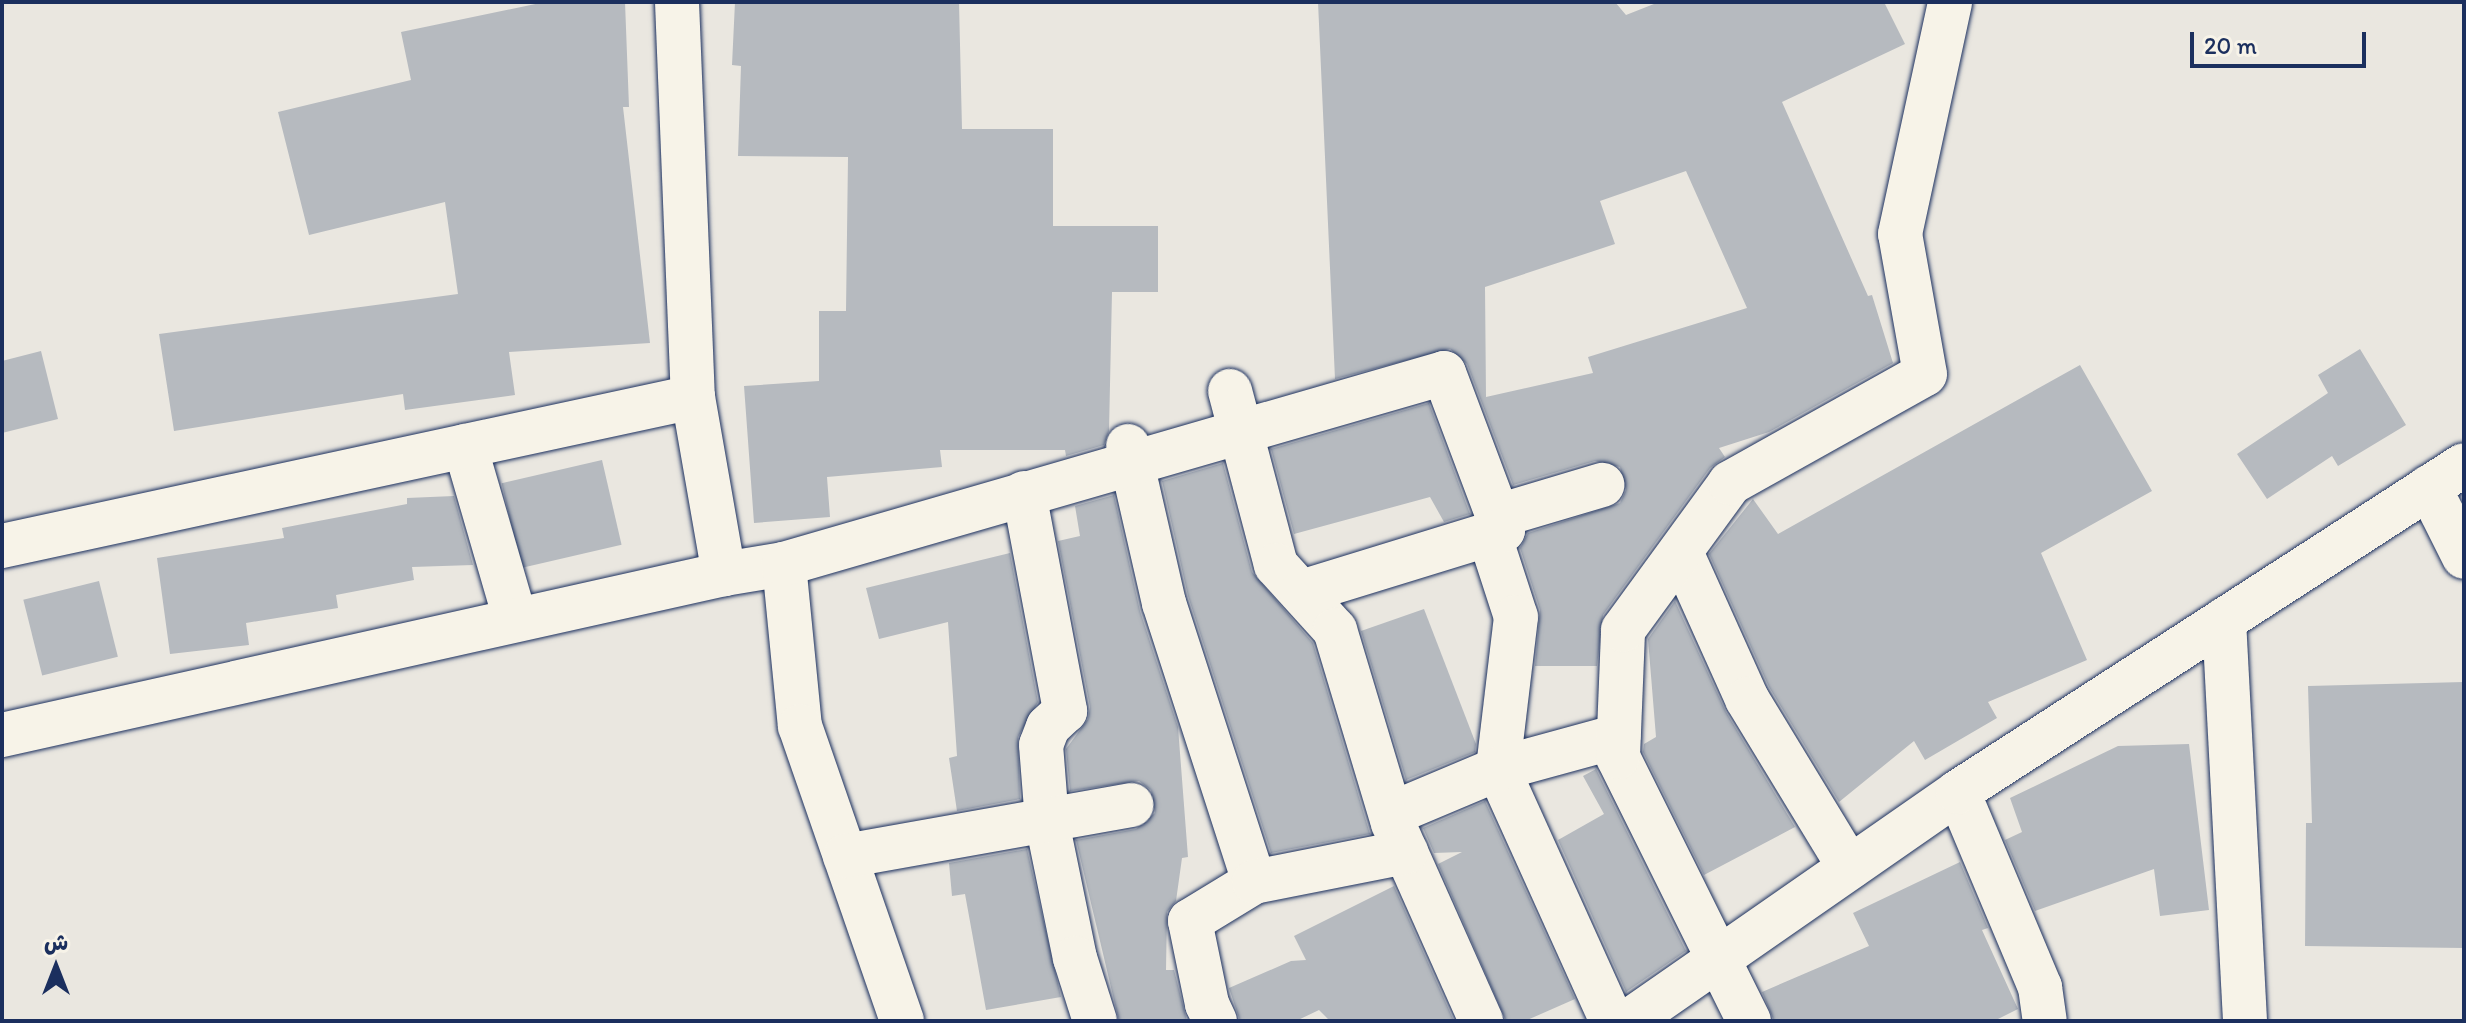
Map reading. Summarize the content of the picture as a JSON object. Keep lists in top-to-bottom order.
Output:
{
  "scale_bar": "20 m",
  "north": "top"
}
